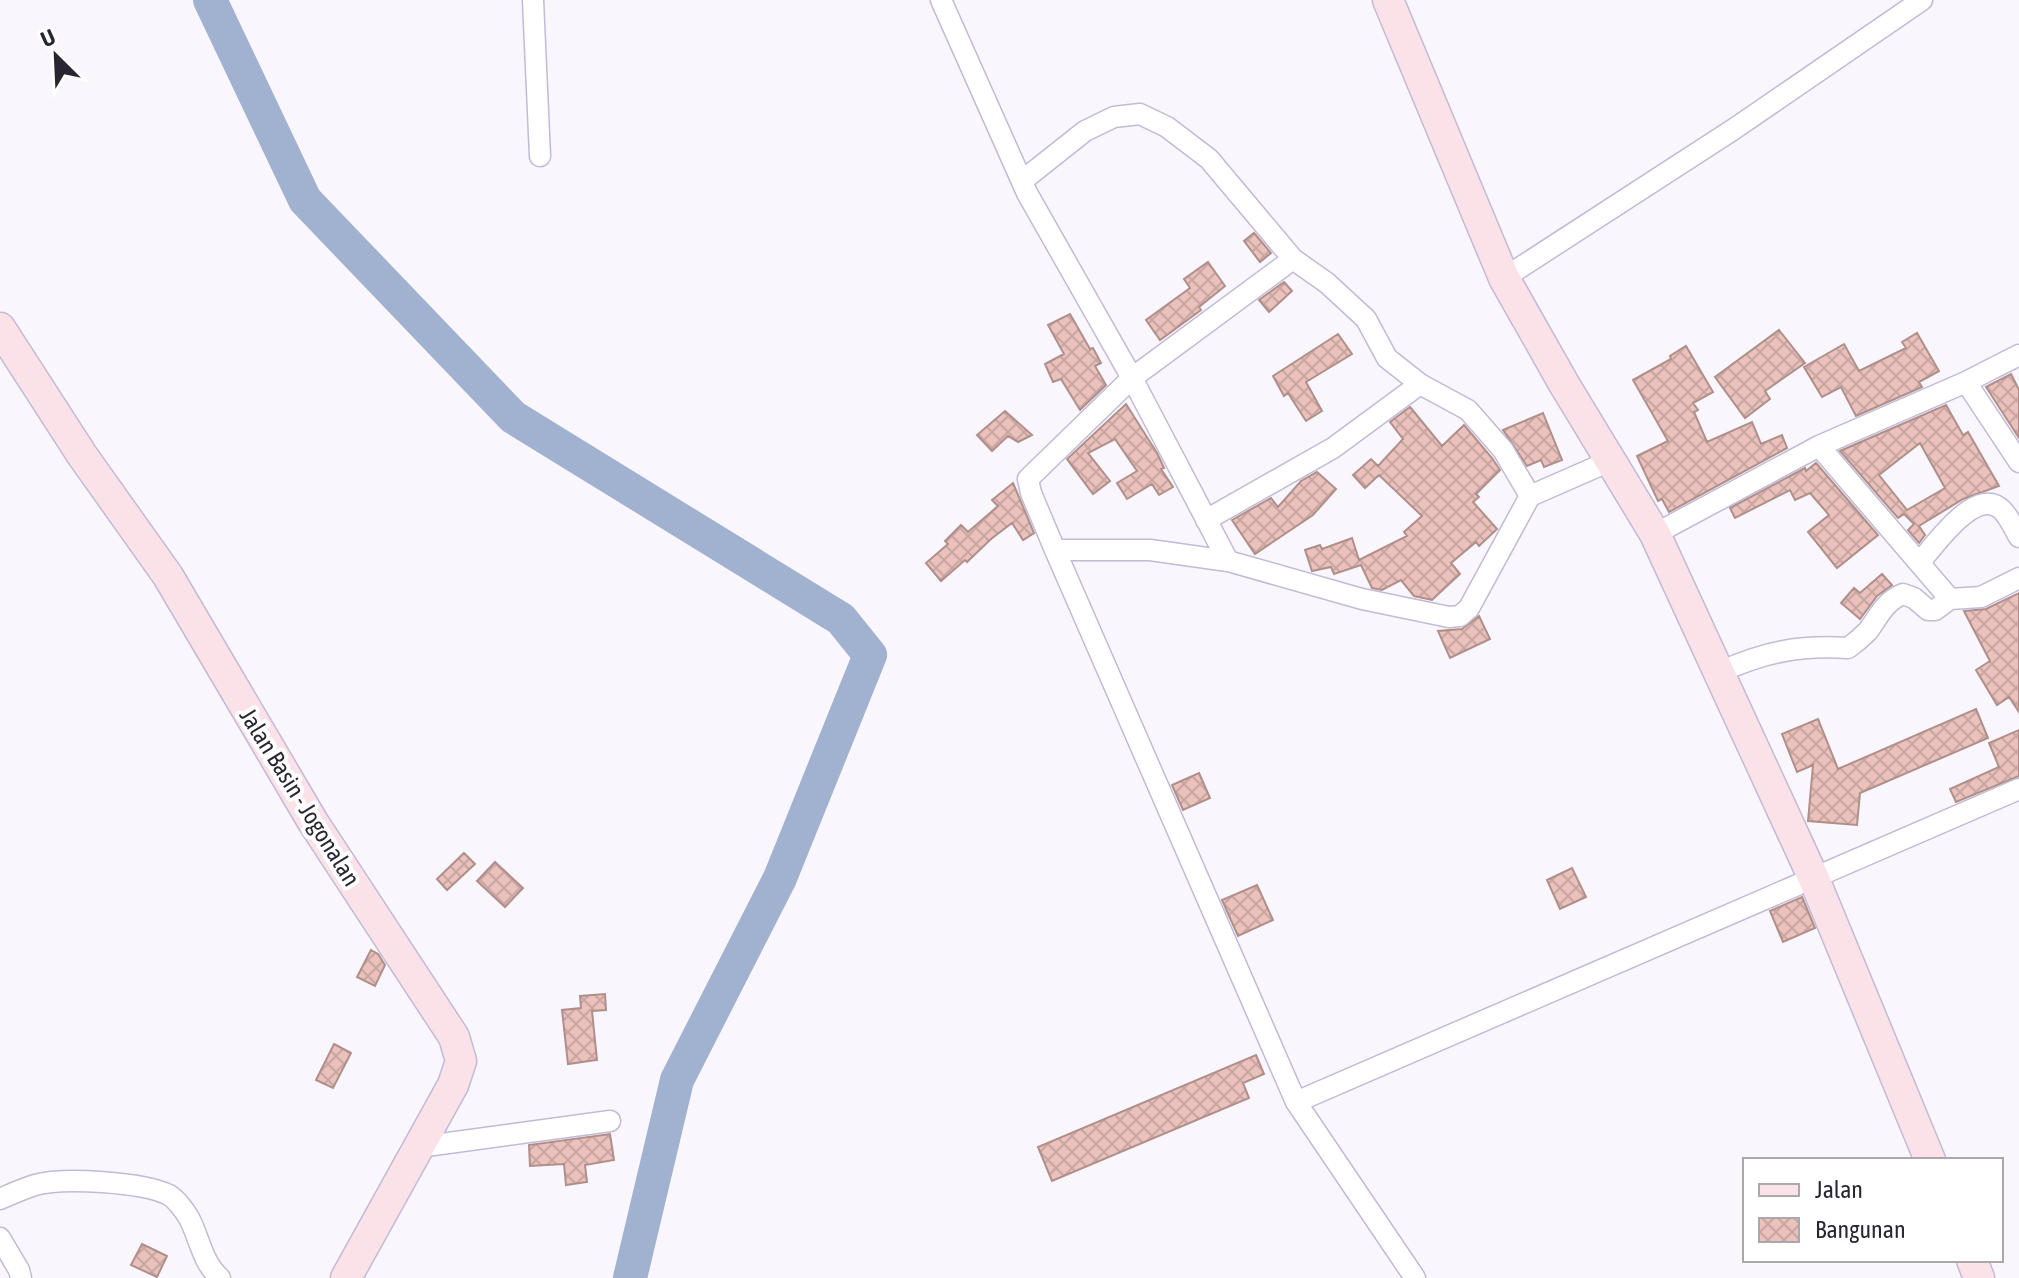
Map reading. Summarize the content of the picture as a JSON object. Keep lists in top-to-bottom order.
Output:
{
  "streets": {
    "street": ["Jalan Basin - Jogonalan"]
  },
  "legend": ["Jalan", "Bangunan"],
  "north": "top left"
}
